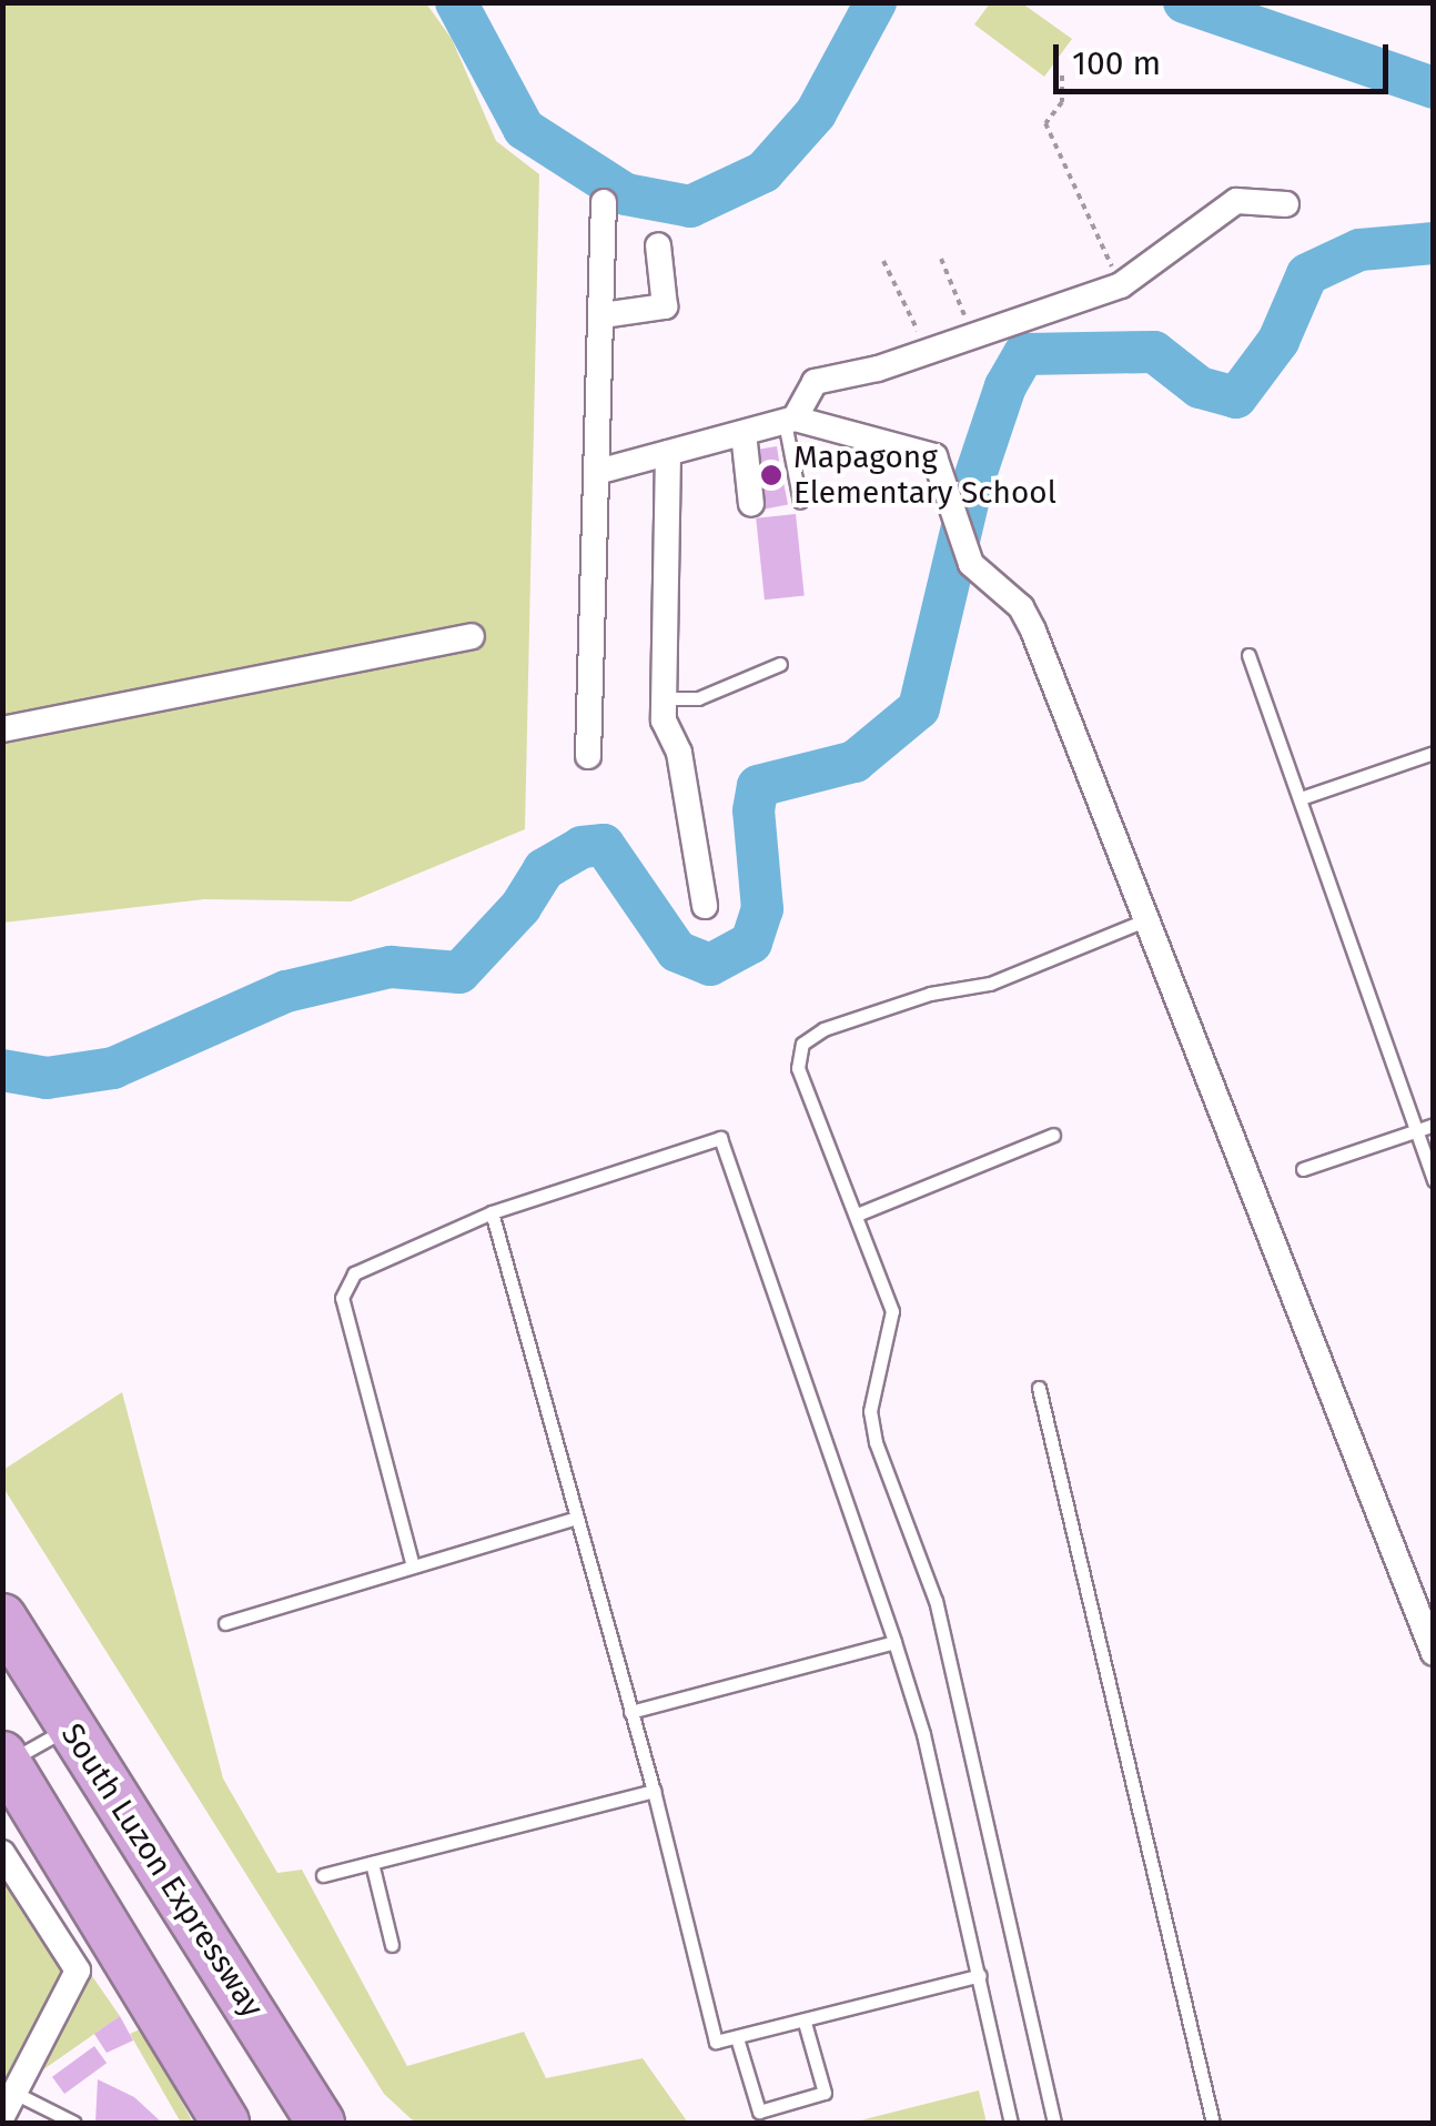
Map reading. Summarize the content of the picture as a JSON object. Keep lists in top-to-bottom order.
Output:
{
  "streets": {
    "highway": ["South Luzon Expressway"]
  },
  "places": ["Mapagong Elementary School"],
  "scale_bar": "100 m"
}
